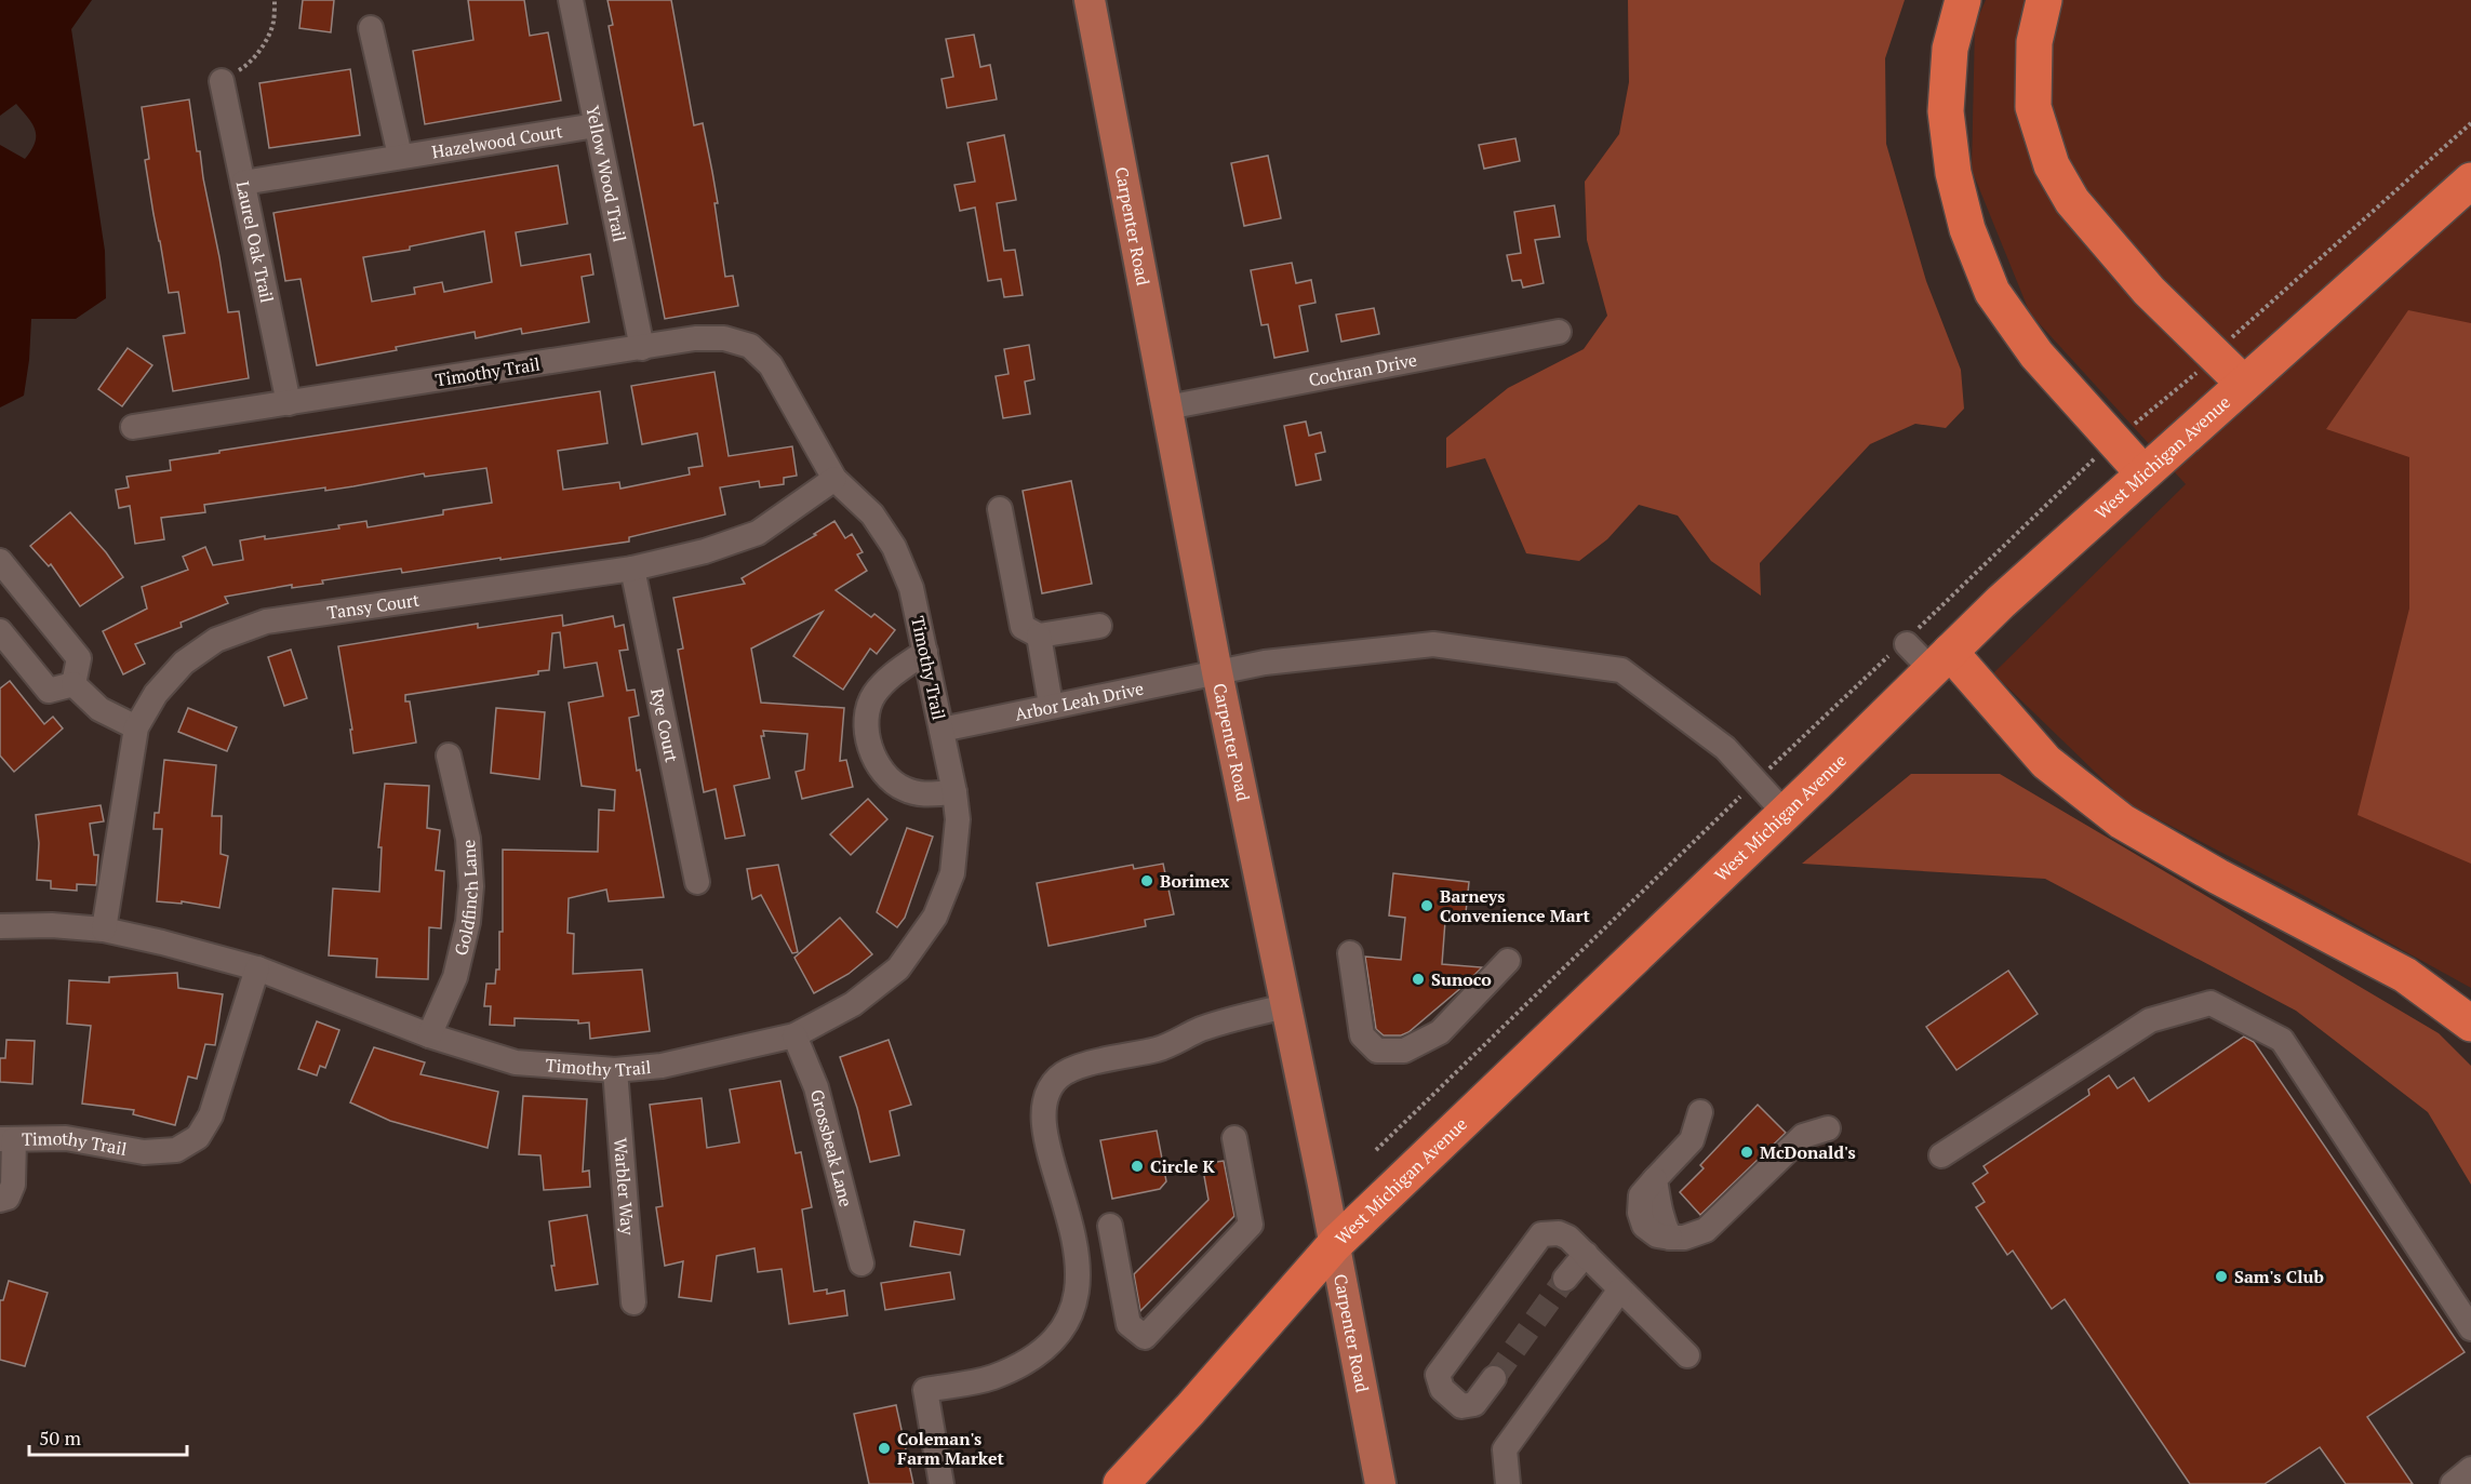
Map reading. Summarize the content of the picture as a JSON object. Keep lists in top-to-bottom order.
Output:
{
  "streets": {
    "highway": ["West Michigan Avenue"],
    "main road": ["Carpenter Road"],
    "street": [
      "Hazelwood Court",
      "Yellow Wood Trail",
      "Laurel Oak Trail",
      "Cochran Drive",
      "Timothy Trail",
      "Tansy Court",
      "Arbor Leah Drive",
      "Rye Court",
      "Goldfinch Lane",
      "Grossbeak Lane",
      "Warbler Way"
    ]
  },
  "crossings": [
    ["Hazelwood Court", "Yellow Wood Trail"],
    ["Hazelwood Court", "Laurel Oak Trail"],
    ["Yellow Wood Trail", "Timothy Trail"],
    ["Carpenter Road", "Cochran Drive"],
    ["Carpenter Road", "West Michigan Avenue"],
    ["Carpenter Road", "Arbor Leah Drive"],
    ["Laurel Oak Trail", "Timothy Trail"],
    ["Timothy Trail", "Tansy Court"],
    ["Timothy Trail", "Arbor Leah Drive"],
    ["Timothy Trail", "Goldfinch Lane"],
    ["Timothy Trail", "Grossbeak Lane"],
    ["Timothy Trail", "Warbler Way"],
    ["West Michigan Avenue", "Arbor Leah Drive"],
    ["Tansy Court", "Rye Court"]
  ],
  "places": [
    "Borimex",
    "Barneys Convenience Mart",
    "Sunoco",
    "McDonald's",
    "Circle K",
    "Sam's Club",
    "Coleman's Farm Market"
  ],
  "scale_bar": "50 m"
}
